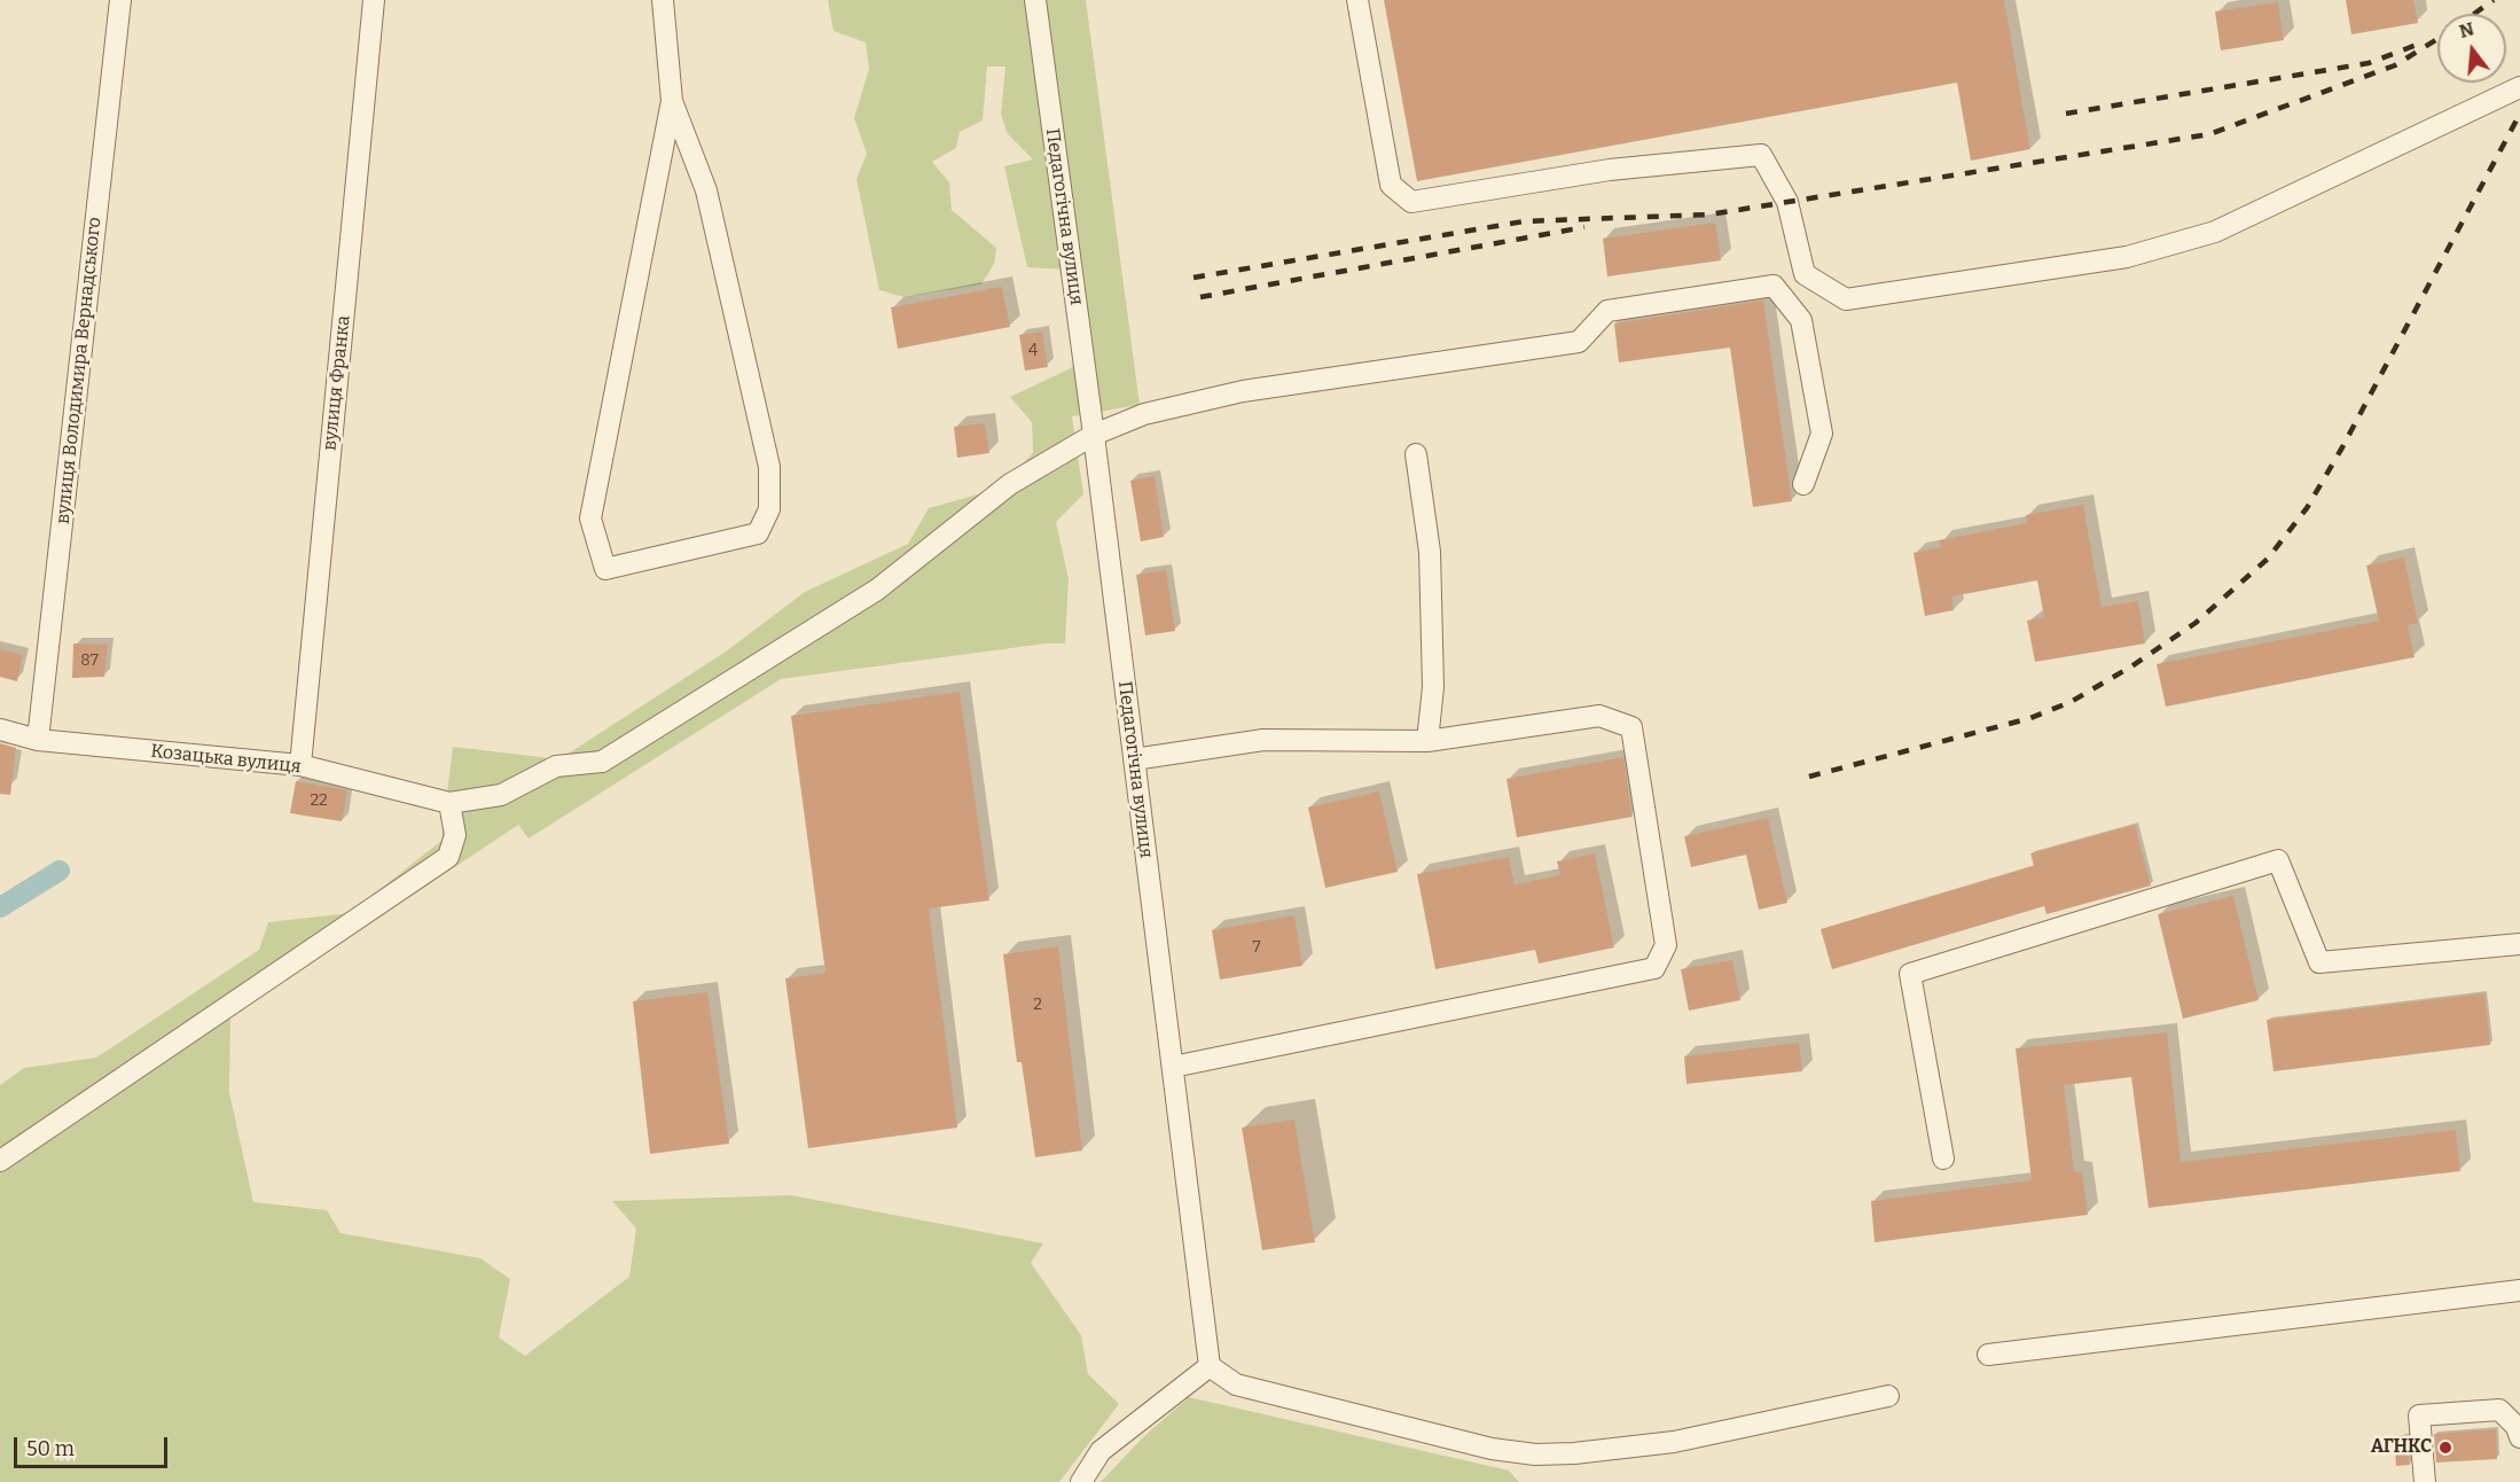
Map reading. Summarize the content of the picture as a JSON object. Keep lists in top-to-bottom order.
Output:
{
  "streets": {
    "street": [
      "Педагогічна вулиця",
      "вулиця Володимира Вернадського",
      "вулиця Франка",
      "Козацька вулиця"
    ]
  },
  "crossings": [
    ["вулиця Володимира Вернадського", "Козацька вулиця"],
    ["вулиця Франка", "Козацька вулиця"]
  ],
  "places": ["АГНКС"],
  "house_numbers": [
    "4",
    "87",
    "22",
    "7",
    "2"
  ],
  "scale_bar": "50 m",
  "north": "top"
}
